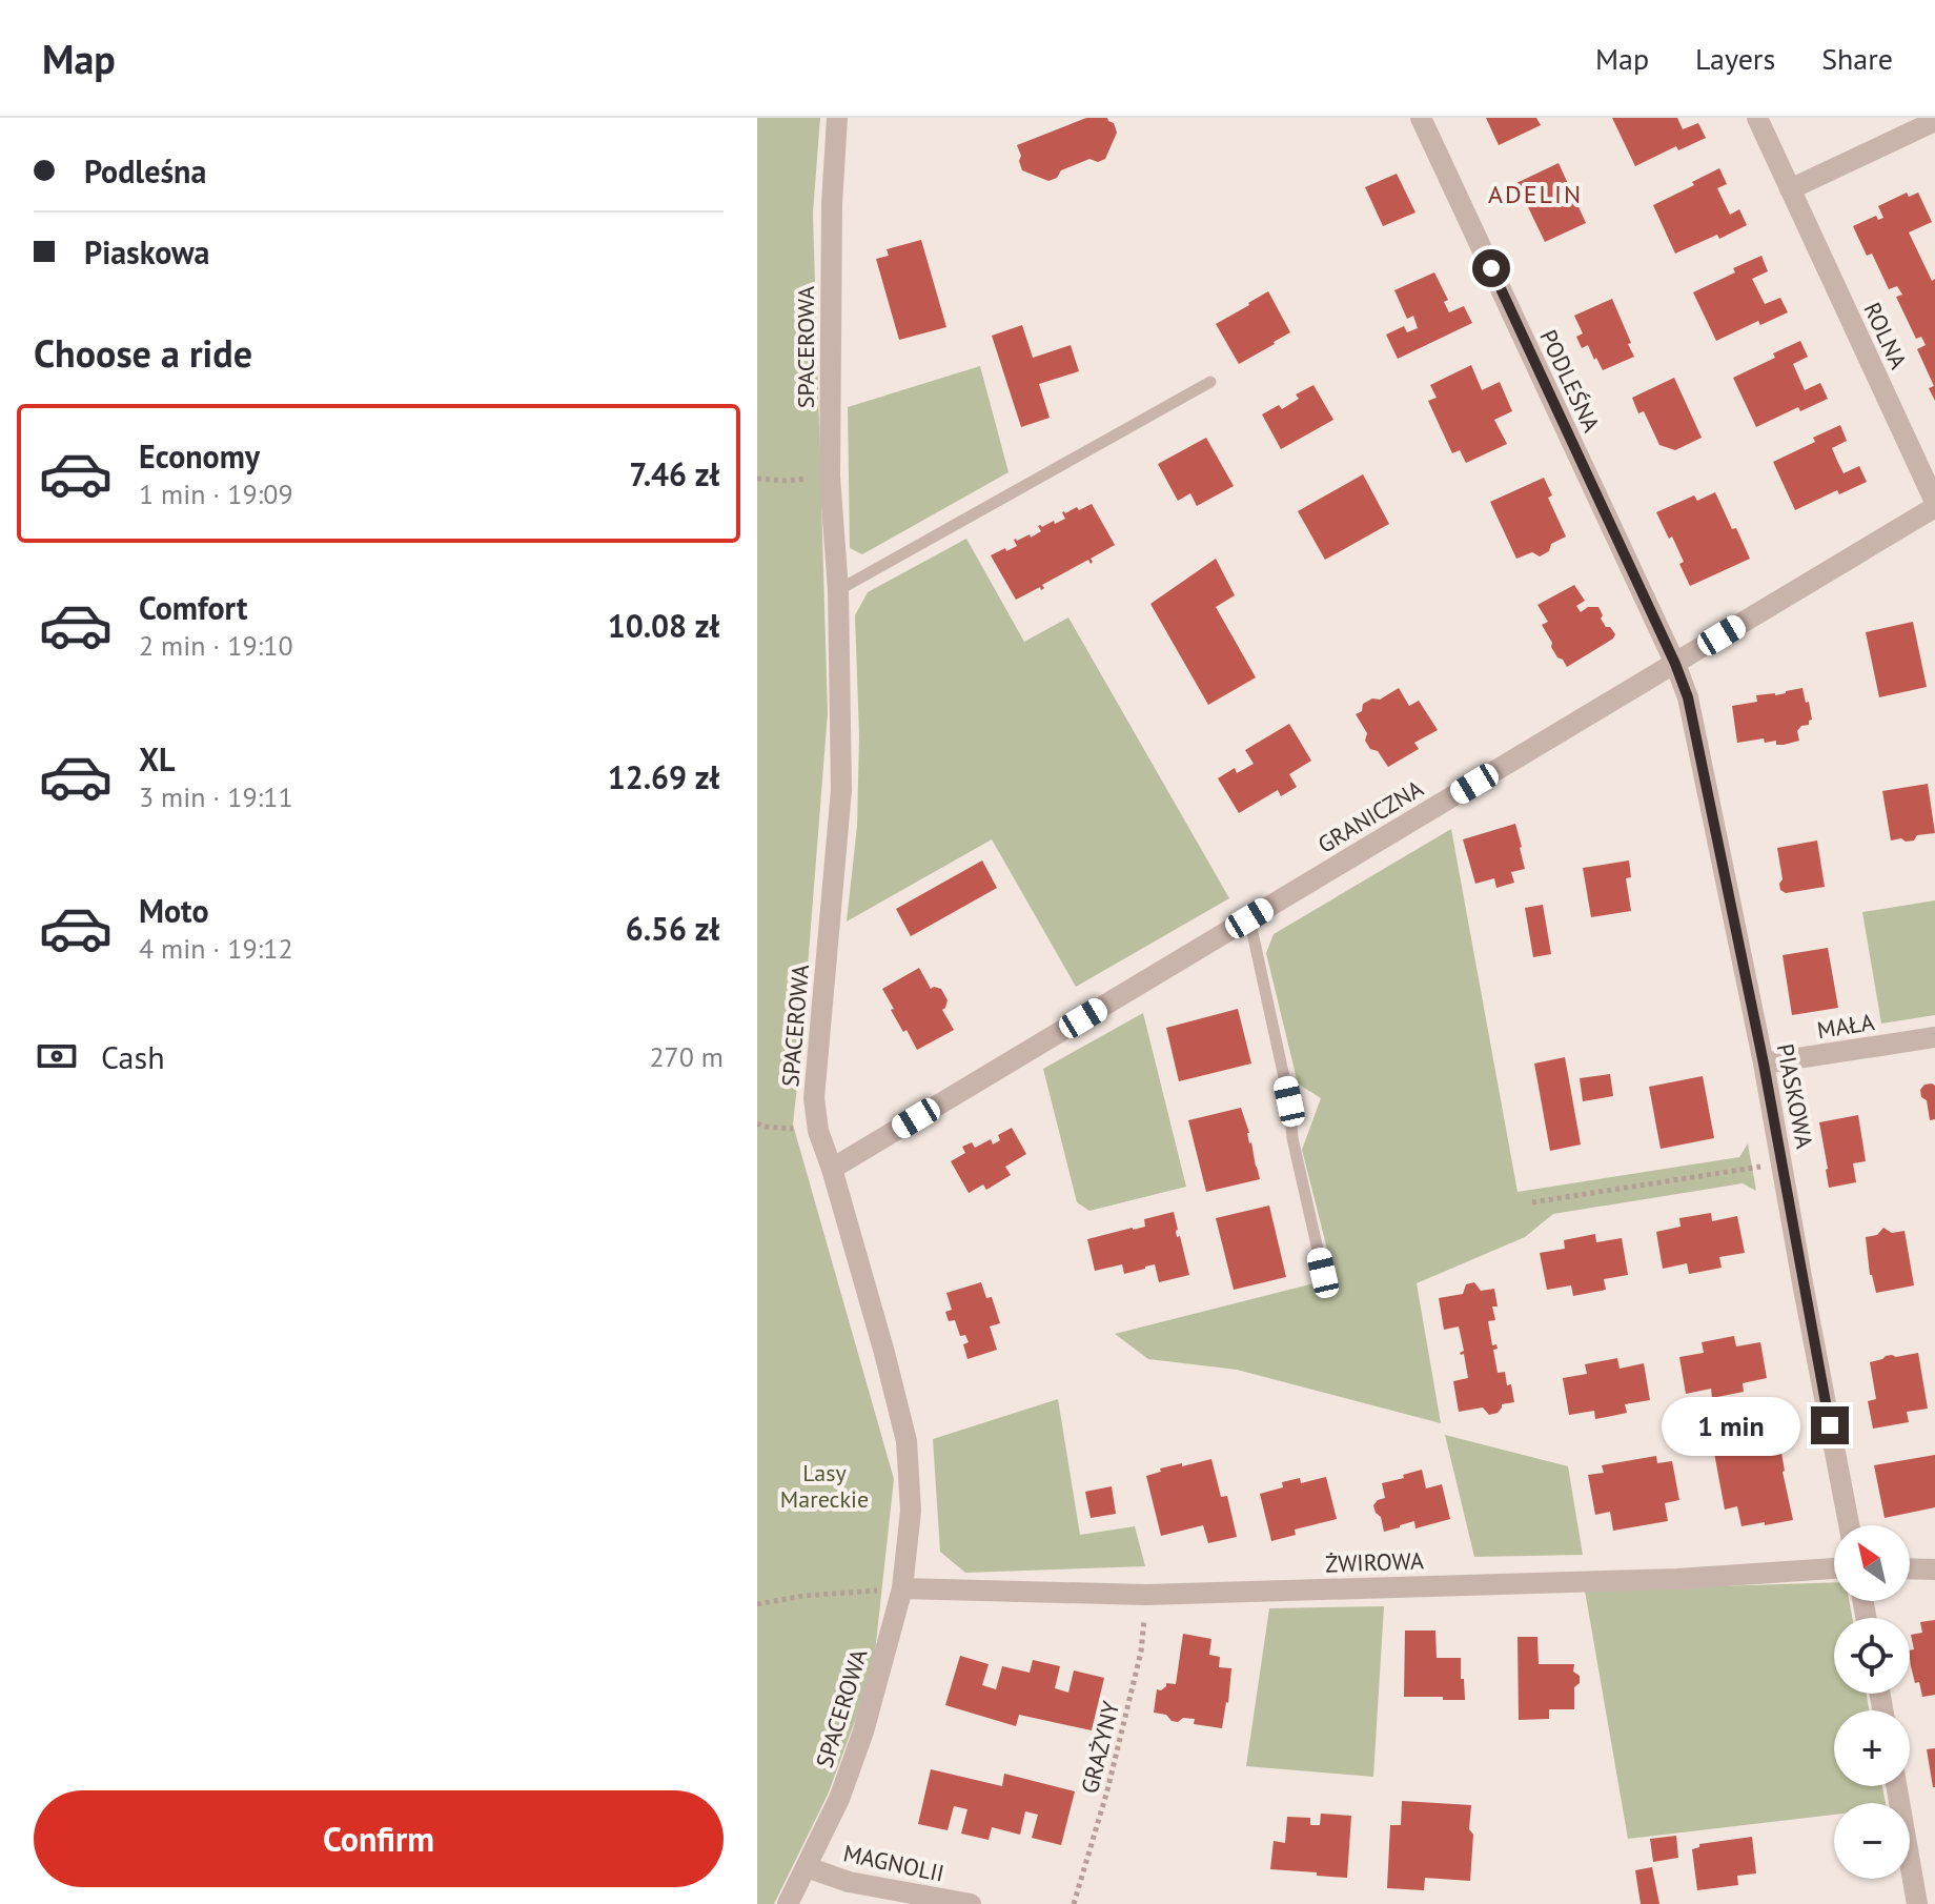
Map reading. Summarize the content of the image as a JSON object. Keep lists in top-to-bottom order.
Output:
{
  "streets": {
    "street": [
      "ROLNA",
      "SPACEROWA",
      "PODLEŚNA",
      "GRANICZNA",
      "MAŁA",
      "PIASKOWA",
      "ŻWIROWA",
      "MAGNOLII"
    ],
    "path": ["GRAŻYNY"]
  },
  "crossings": [
    ["ROLNA", "GRANICZNA"],
    ["SPACEROWA", "GRANICZNA"],
    ["SPACEROWA", "ŻWIROWA"],
    ["SPACEROWA", "MAGNOLII"],
    ["PODLEŚNA", "GRANICZNA"],
    ["PODLEŚNA", "PIASKOWA"],
    ["GRANICZNA", "PIASKOWA"],
    ["MAŁA", "PIASKOWA"],
    ["ŻWIROWA", "GRAŻYNY"]
  ],
  "districts": ["ADELIN"],
  "parks": ["Lasy Mareckie"],
  "north": "top left",
  "page": {
    "header": "Map",
    "nav": ["Map", "Layers", "Share"],
    "banner": ["Podleśna", "Piaskowa"],
    "heading": "Choose a ride",
    "list": [
      {
        "name": "Economy",
        "note": "1 min · 19:09",
        "value": "7.46 zł"
      },
      {
        "name": "Comfort",
        "note": "2 min · 19:10",
        "value": "10.08 zł"
      },
      {
        "name": "XL",
        "note": "3 min · 19:11",
        "value": "12.69 zł"
      },
      {
        "name": "Moto",
        "note": "4 min · 19:12",
        "value": "6.56 zł"
      }
    ],
    "pay": ["Cash", "270 m"],
    "bubble": "1 min",
    "map_buttons": ["+", "−"],
    "buttons": "Confirm"
  }
}
